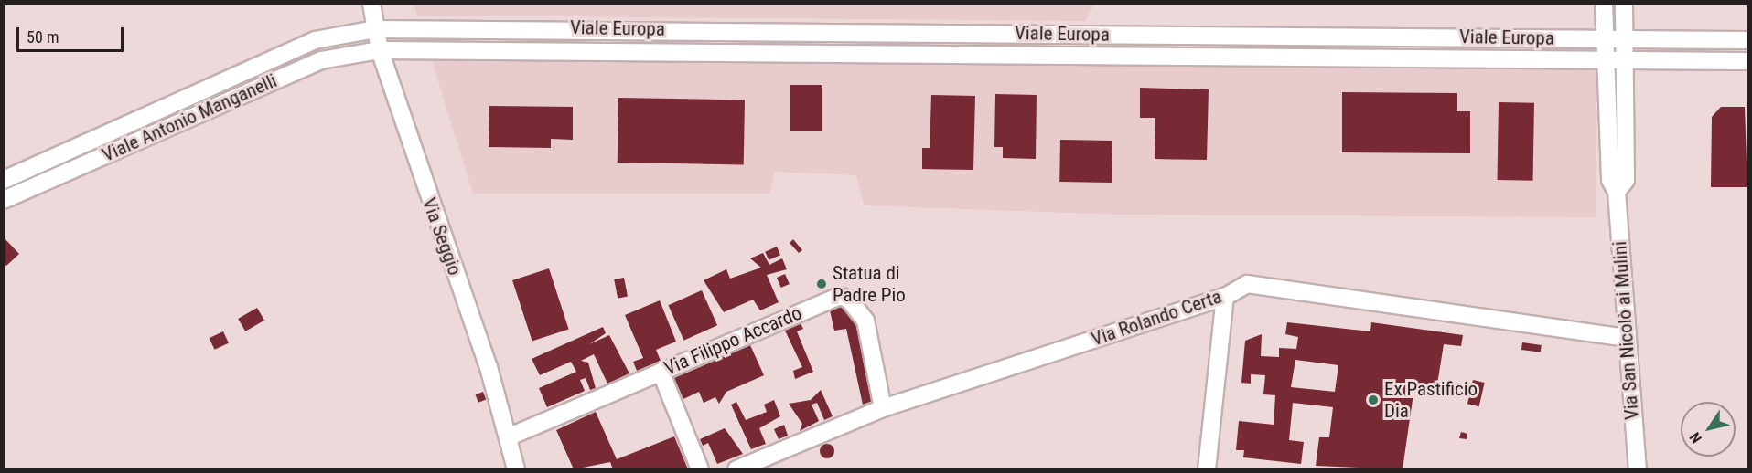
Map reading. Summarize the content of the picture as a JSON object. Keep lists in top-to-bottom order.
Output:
{
  "streets": {
    "street": [
      "Viale Europa",
      "Viale Antonio Manganelli",
      "Via Seggio",
      "Via Rolando Certa",
      "Via San Nicolò ai Mulini",
      "Via Filippo Accardo"
    ]
  },
  "crossings": [
    ["Viale Europa", "Viale Antonio Manganelli"],
    ["Viale Europa", "Via Seggio"],
    ["Viale Europa", "Via San Nicolò ai Mulini"],
    ["Viale Antonio Manganelli", "Via Seggio"],
    ["Via Seggio", "Via Filippo Accardo"],
    ["Via Rolando Certa", "Via San Nicolò ai Mulini"],
    ["Via Rolando Certa", "Via Filippo Accardo"]
  ],
  "places": ["Statua di Padre Pio", "Ex Pastificio Dia"],
  "scale_bar": "50 m",
  "north": "bottom left"
}
